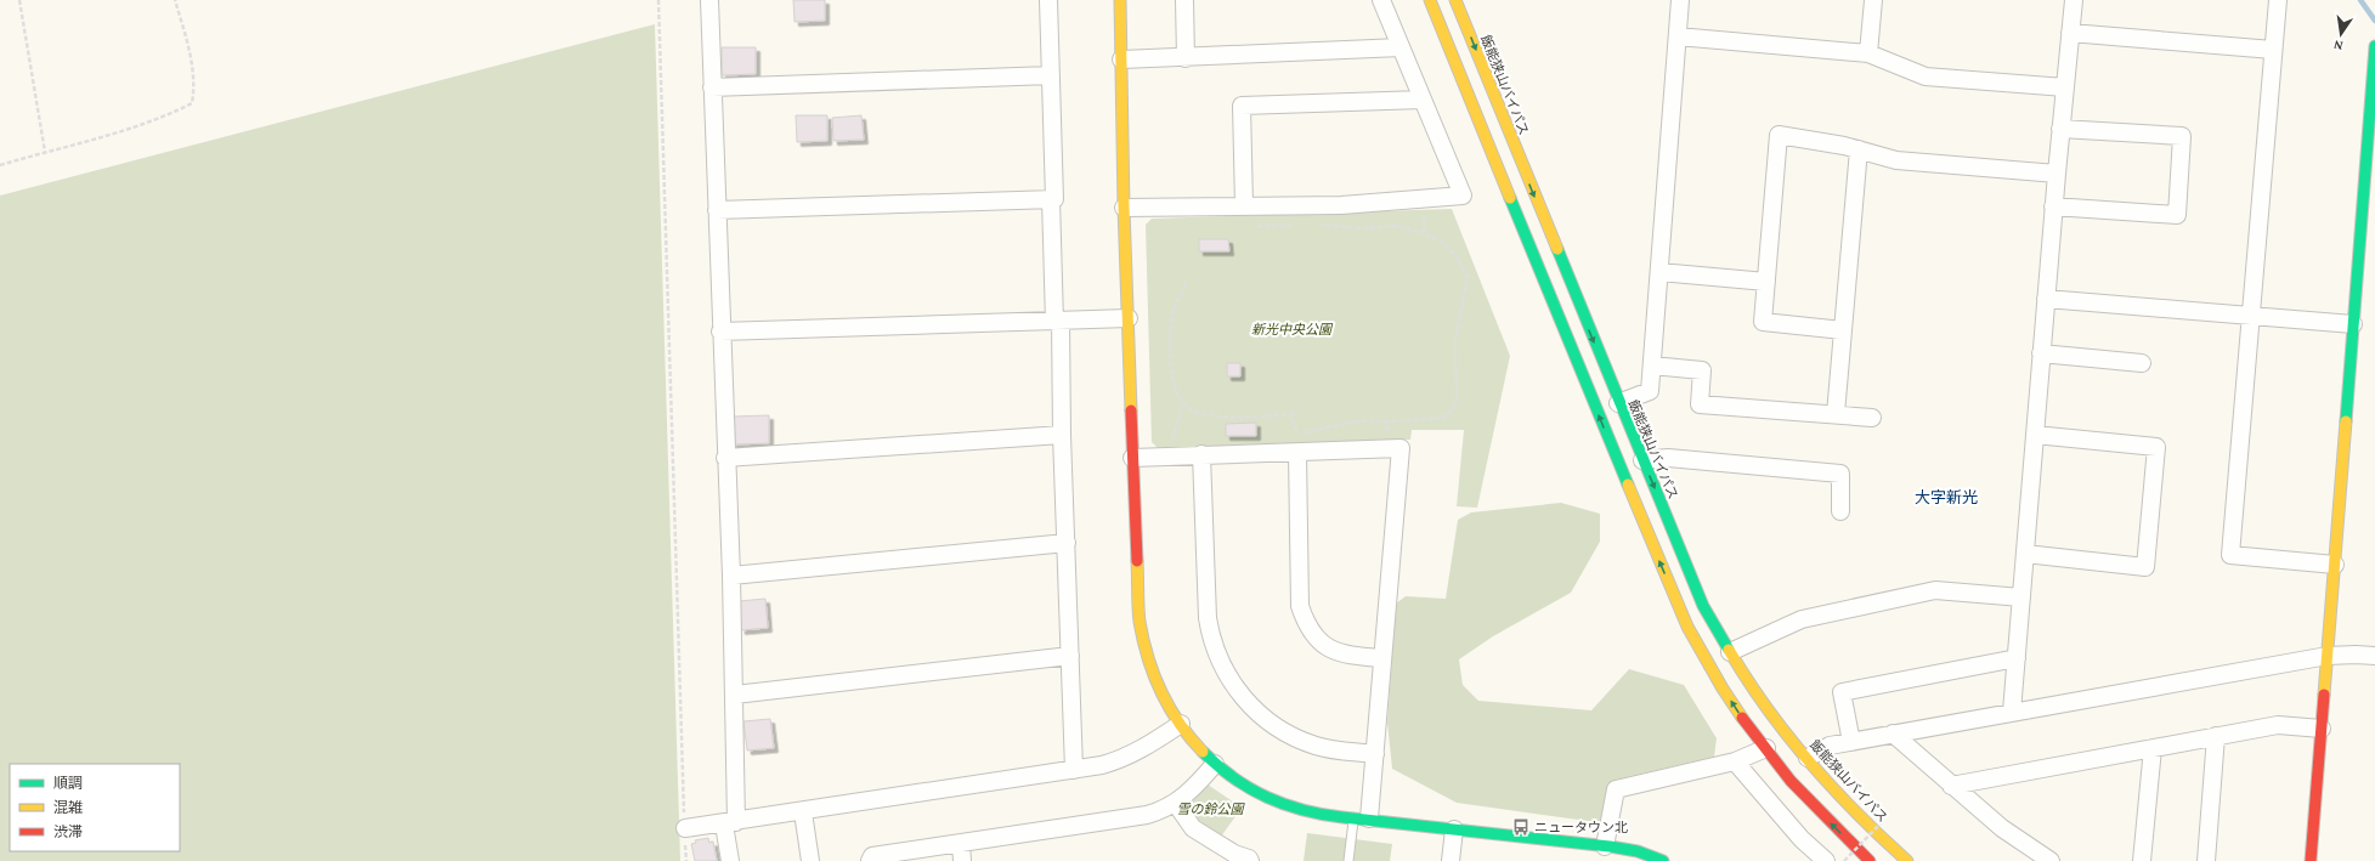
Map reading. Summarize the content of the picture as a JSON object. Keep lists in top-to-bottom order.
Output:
{
  "streets": {
    "main road": ["飯能狭山バイパス"]
  },
  "districts": ["大字新光"],
  "parks": ["新光中央公園", "雪の鈴公園"],
  "places": {
    "bus stop": ["ニュータウン北"]
  },
  "legend": ["順調", "混雑", "渋滞"],
  "north": "bottom"
}
